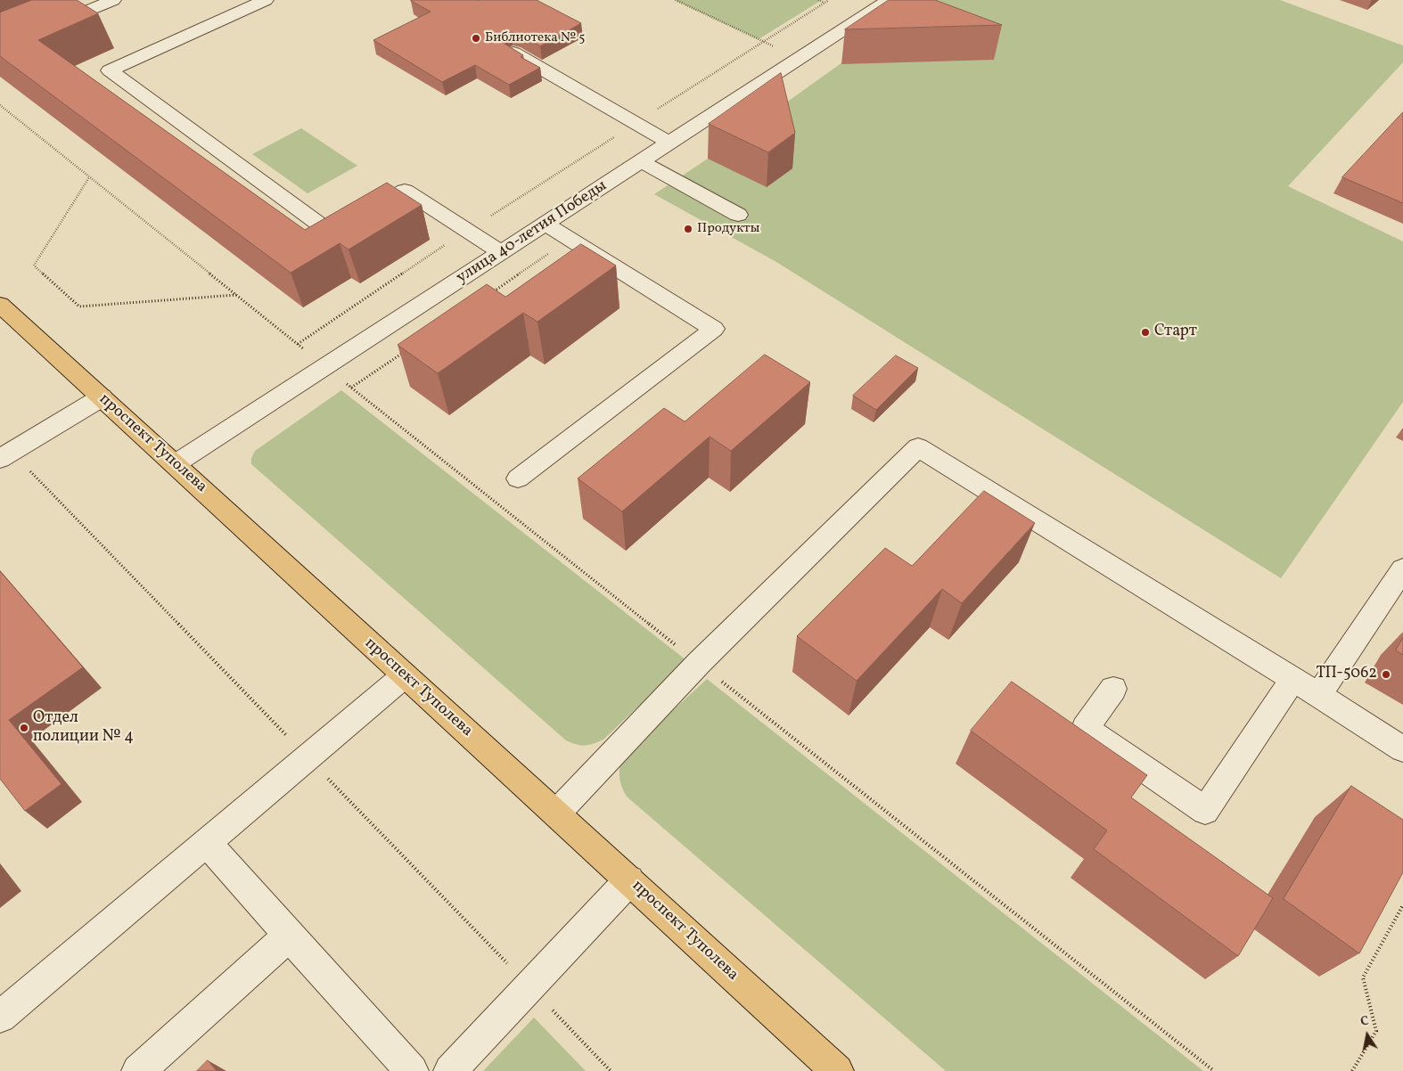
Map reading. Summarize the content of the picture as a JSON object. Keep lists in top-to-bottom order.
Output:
{
  "streets": {
    "main road": ["проспект Туполева"],
    "street": ["улица 40-летия Победы"]
  },
  "crossings": [
    ["улица 40-летия Победы", "проспект Туполева"]
  ],
  "places": [
    "Библиотека № 5",
    "Продукты",
    "Старт",
    "ТП-5062",
    "Отдел полиции № 4"
  ],
  "north": "top"
}
